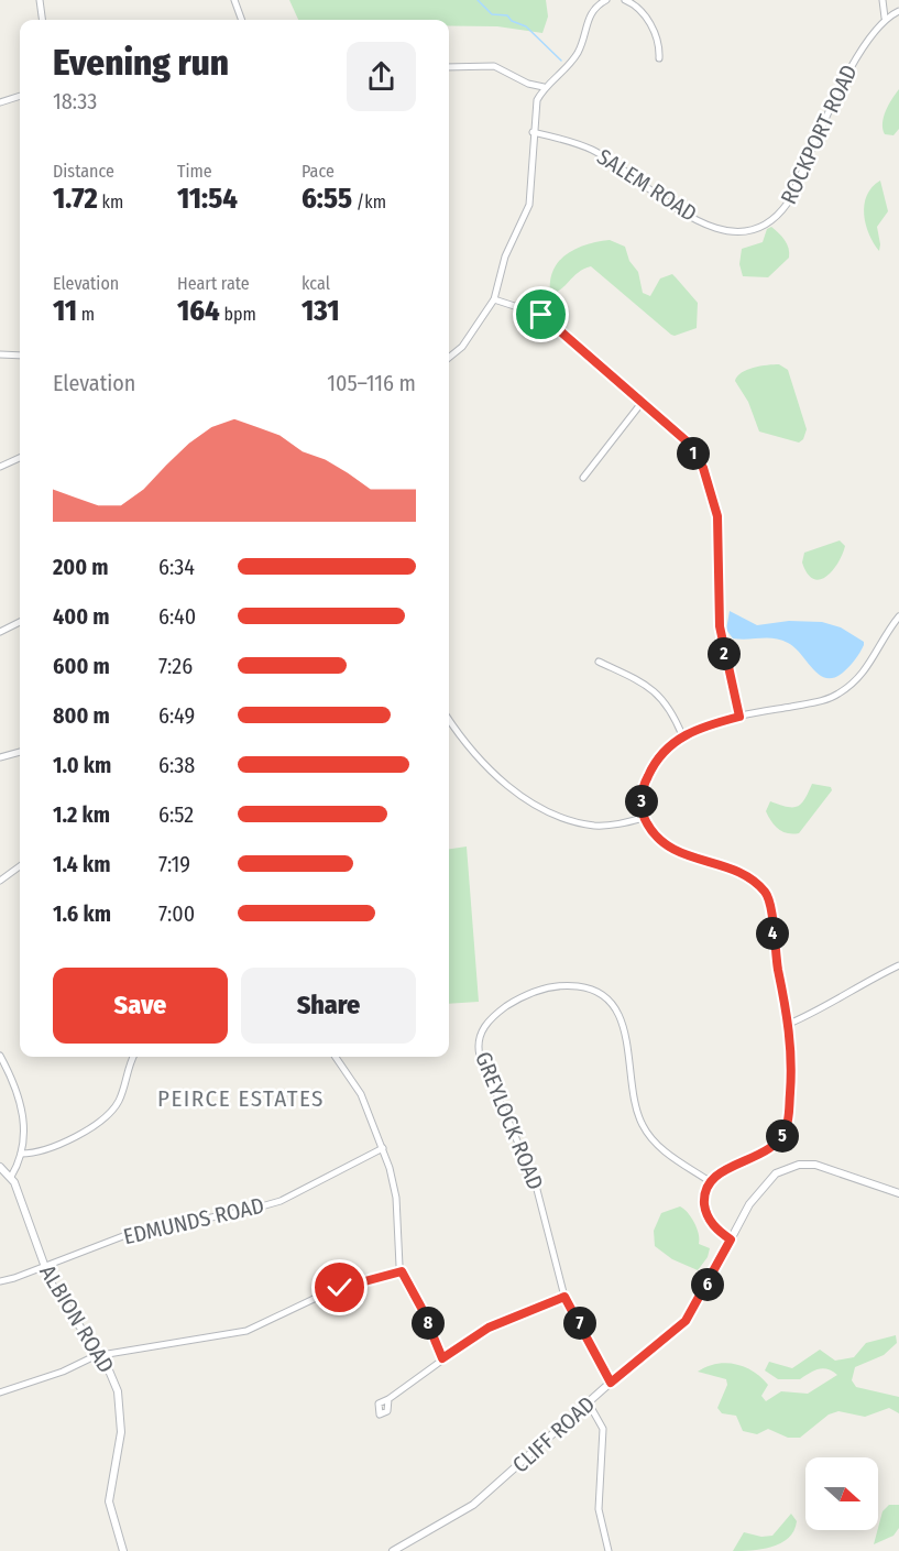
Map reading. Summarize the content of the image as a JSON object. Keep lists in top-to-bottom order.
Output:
{
  "streets": {
    "street": [
      "ROCKPORT ROAD",
      "SALEM ROAD",
      "GREYLOCK ROAD",
      "EDMUNDS ROAD",
      "ALBION ROAD",
      "CLIFF ROAD"
    ]
  },
  "crossings": [
    ["ROCKPORT ROAD", "SALEM ROAD"],
    ["GREYLOCK ROAD", "CLIFF ROAD"],
    ["EDMUNDS ROAD", "ALBION ROAD"]
  ],
  "districts": ["PEIRCE ESTATES"],
  "north": "right",
  "page": {
    "heading": ["Evening run", "18:33"],
    "stats": [
      ["Distance", "1.72 km"],
      ["Time", "11:54"],
      ["Pace", "6:55 /km"],
      ["Elevation", "11 m"],
      ["Heart rate", "164 bpm"],
      ["kcal", "131"]
    ],
    "chart": ["Elevation", "105–116 m"],
    "pins": [
      "1",
      "2",
      "3",
      "4",
      "5",
      "6",
      "7",
      "8"
    ],
    "list": [
      {
        "name": "200 m",
        "note": "6:34"
      },
      {
        "name": "400 m",
        "note": "6:40"
      },
      {
        "name": "600 m",
        "note": "7:26"
      },
      {
        "name": "800 m",
        "note": "6:49"
      },
      {
        "name": "1.0 km",
        "note": "6:38"
      },
      {
        "name": "1.2 km",
        "note": "6:52"
      },
      {
        "name": "1.4 km",
        "note": "7:19"
      },
      {
        "name": "1.6 km",
        "note": "7:00"
      }
    ],
    "buttons": ["Save", "Share"]
  }
}
